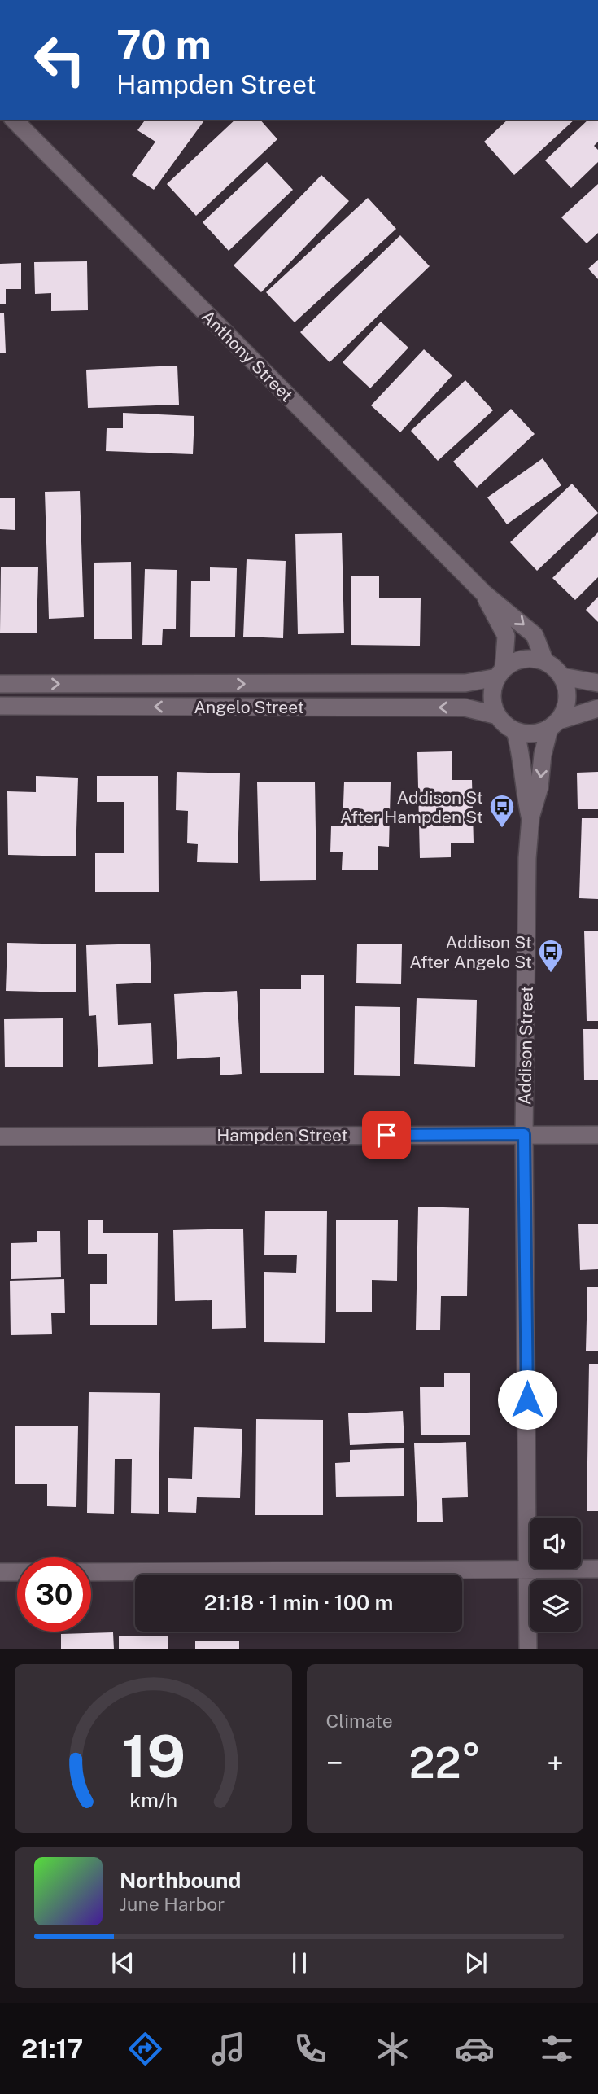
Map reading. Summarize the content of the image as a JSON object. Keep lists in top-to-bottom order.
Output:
{
  "streets": {
    "street": [
      "Anthony Street",
      "Angelo Street",
      "Addison Street",
      "Hampden Street"
    ]
  },
  "crossings": [
    ["Anthony Street", "Angelo Street"],
    ["Anthony Street", "Addison Street"],
    ["Angelo Street", "Addison Street"],
    ["Addison Street", "Hampden Street"]
  ],
  "places": {
    "bus stop": ["Addison St After Hampden St", "Addison St After Angelo St"]
  },
  "page": {
    "turn": ["70 m", "Hampden Street"],
    "limit": "30",
    "trip": "21:18 · 1 min · 100 m",
    "tile": "Climate",
    "heat": ["−", "22°", "+"],
    "song": ["Northbound", "June Harbor"],
    "tabs": "21:17",
    "gauge": ["19", "km/h"]
  }
}
